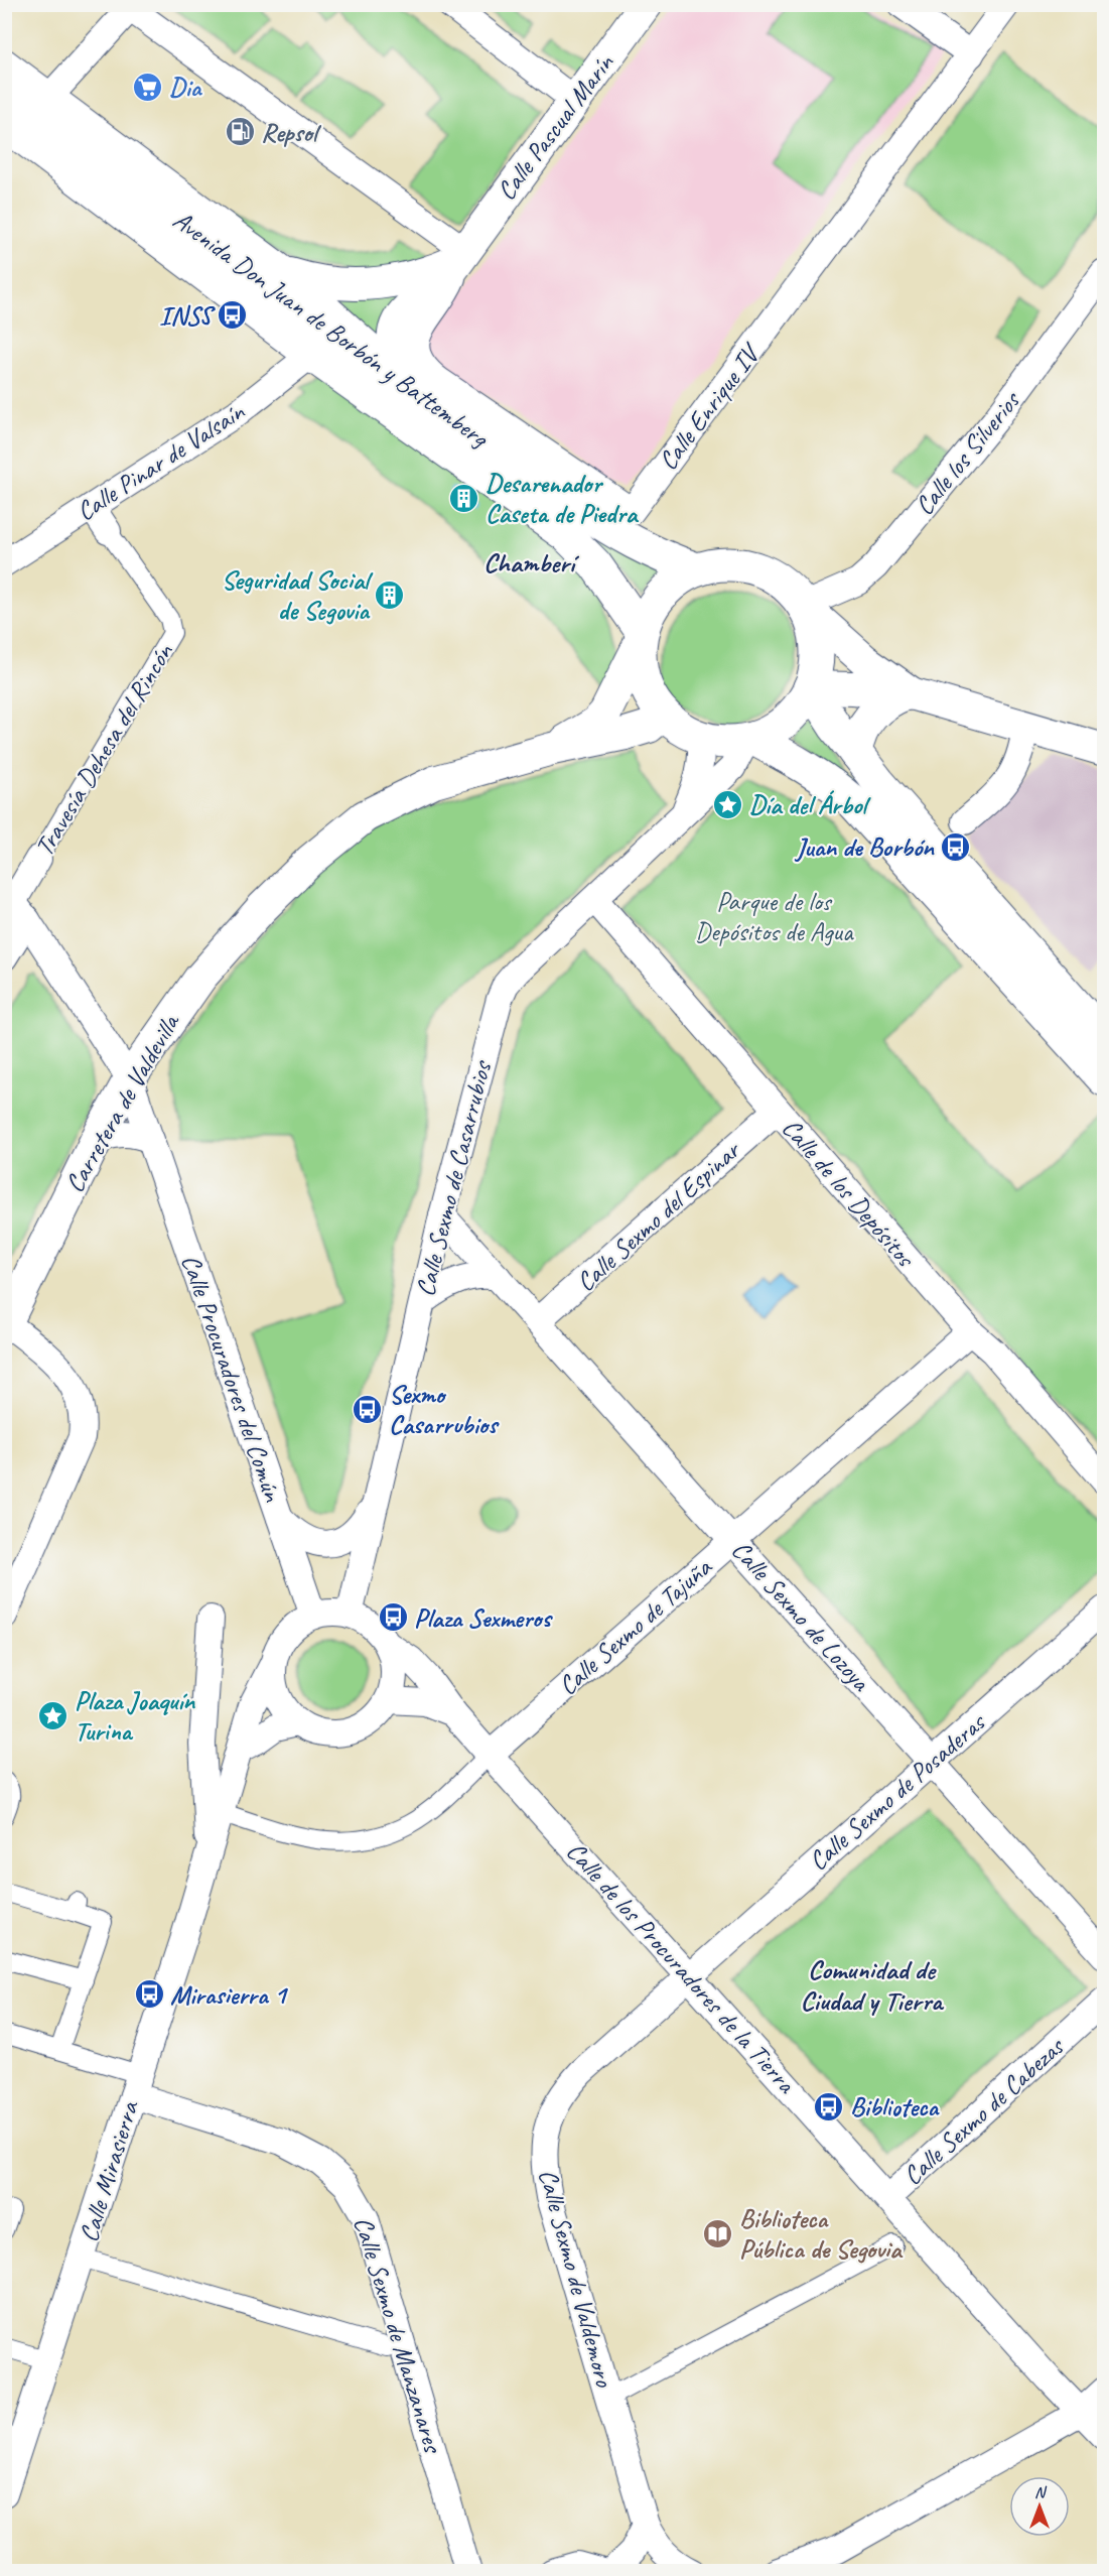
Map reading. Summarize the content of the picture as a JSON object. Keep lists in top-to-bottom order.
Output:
{
  "streets": {
    "main road": ["Avenida Don Juan de Borbón y Battemberg"],
    "street": [
      "Calle Pascual Marín",
      "Calle Enrique IV",
      "Calle los Silverios",
      "Calle Pinar de Valsaín",
      "Travesía Dehesa del Rincón",
      "Carretera de Valdevilla",
      "Calle Sexmo de Casarrubios",
      "Calle de los Depósitos",
      "Calle Sexmo del Espinar",
      "Calle Procuradores del Común",
      "Calle Sexmo de Lozoya",
      "Calle Sexmo de Tajuña",
      "Calle Sexmo de Posaderas",
      "Calle de los Procuradores de la Tierra",
      "Calle Sexmo de Cabezas",
      "Calle Mirasierra",
      "Calle Sexmo de Valdemoro",
      "Calle Sexmo de Manzanares"
    ]
  },
  "crossings": [
    ["Calle Pascual Marín", "Avenida Don Juan de Borbón y Battemberg"],
    ["Calle Pascual Marín", "Calle Enrique IV"],
    ["Avenida Don Juan de Borbón y Battemberg", "Calle los Silverios"],
    ["Avenida Don Juan de Borbón y Battemberg", "Calle Pinar de Valsaín"],
    ["Avenida Don Juan de Borbón y Battemberg", "Carretera de Valdevilla"],
    ["Avenida Don Juan de Borbón y Battemberg", "Calle Sexmo de Casarrubios"],
    ["Calle los Silverios", "Carretera de Valdevilla"],
    ["Calle los Silverios", "Calle Sexmo de Casarrubios"],
    ["Calle Pinar de Valsaín", "Travesía Dehesa del Rincón"],
    ["Travesía Dehesa del Rincón", "Calle Procuradores del Común"],
    ["Carretera de Valdevilla", "Calle Sexmo de Casarrubios"],
    ["Carretera de Valdevilla", "Calle Procuradores del Común"],
    ["Calle Sexmo de Casarrubios", "Calle de los Depósitos"],
    ["Calle Sexmo de Casarrubios", "Calle Procuradores del Común"],
    ["Calle Sexmo de Casarrubios", "Calle Sexmo de Lozoya"],
    ["Calle Sexmo de Casarrubios", "Calle de los Procuradores de la Tierra"],
    ["Calle Sexmo de Casarrubios", "Calle Mirasierra"],
    ["Calle de los Depósitos", "Calle Sexmo del Espinar"],
    ["Calle de los Depósitos", "Calle Sexmo de Tajuña"],
    ["Calle Sexmo del Espinar", "Calle Sexmo de Lozoya"],
    ["Calle Procuradores del Común", "Calle de los Procuradores de la Tierra"],
    ["Calle Procuradores del Común", "Calle Mirasierra"],
    ["Calle Sexmo de Lozoya", "Calle Sexmo de Tajuña"],
    ["Calle Sexmo de Lozoya", "Calle Sexmo de Posaderas"],
    ["Calle Sexmo de Tajuña", "Calle de los Procuradores de la Tierra"],
    ["Calle Sexmo de Posaderas", "Calle de los Procuradores de la Tierra"],
    ["Calle Sexmo de Posaderas", "Calle Sexmo de Valdemoro"],
    ["Calle de los Procuradores de la Tierra", "Calle Sexmo de Cabezas"],
    ["Calle de los Procuradores de la Tierra", "Calle Mirasierra"],
    ["Calle de los Procuradores de la Tierra", "Calle Sexmo de Valdemoro"],
    ["Calle Mirasierra", "Calle Sexmo de Manzanares"]
  ],
  "districts": ["Chamberí", "Comunidad de Ciudad y Tierra"],
  "parks": ["Parque de los Depósitos de Agua"],
  "places": {
    "supermarket": ["Dia"],
    "fuel station": ["Repsol"],
    "bus stop": [
      "INSS",
      "Juan de Borbón",
      "Sexmo Casarrubios",
      "Plaza Sexmeros",
      "Mirasierra 1",
      "Biblioteca"
    ],
    "building": ["Desarenador Caseta de Piedra", "Seguridad Social de Segovia"],
    "place": ["Día del Árbol", "Plaza Joaquín Turina"],
    "library": ["Biblioteca Pública de Segovia"]
  },
  "north": "top"
}
